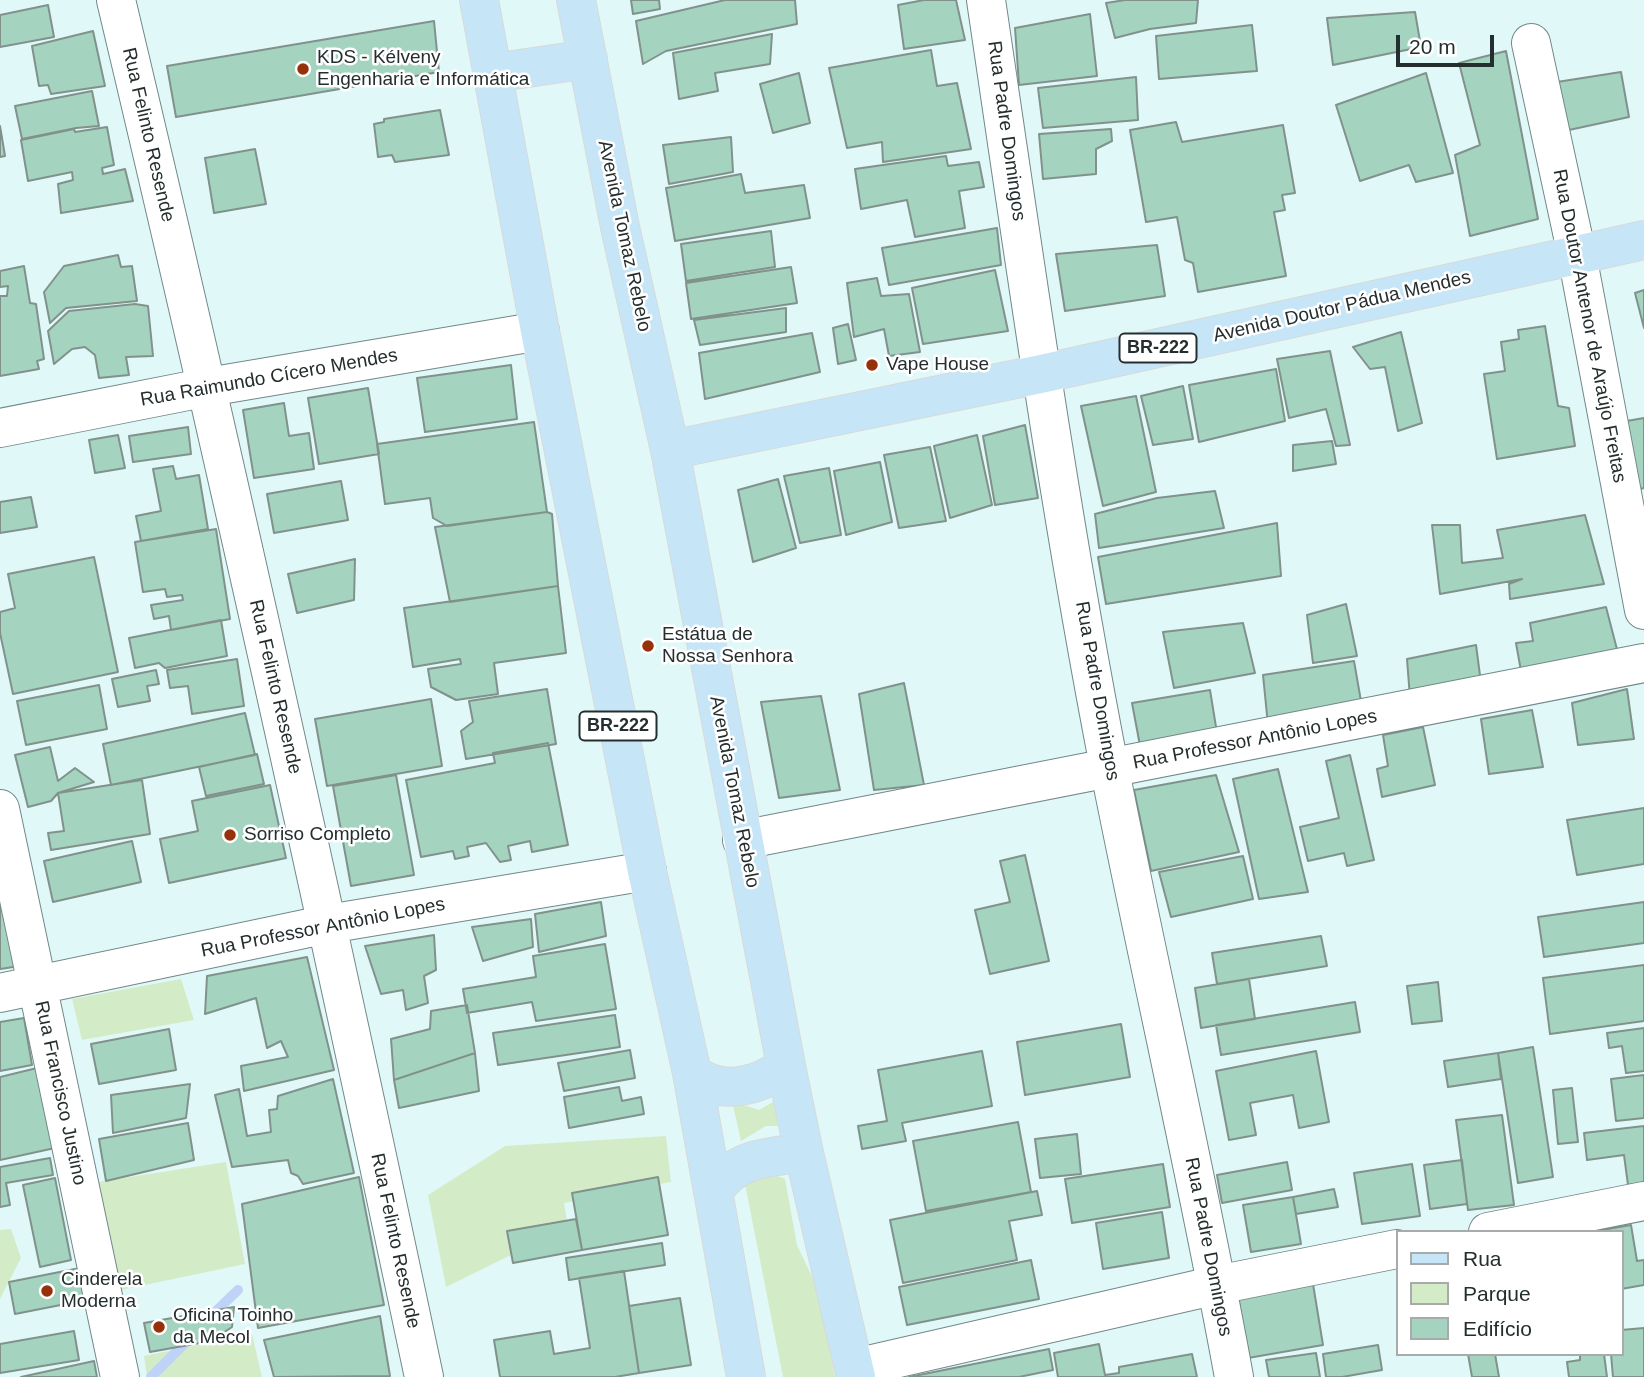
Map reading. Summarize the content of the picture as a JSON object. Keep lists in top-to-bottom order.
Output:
{
  "streets": {
    "main road": ["Avenida Tomaz Rebelo", "Avenida Doutor Pádua Mendes", "BR-222"],
    "street": [
      "Rua Padre Domingos",
      "Rua Felinto Resende",
      "Rua Doutor Antenor de Araújo Freitas",
      "Rua Raimundo Cícero Mendes",
      "Rua Professor Antônio Lopes",
      "Rua Francisco Justino"
    ]
  },
  "crossings": [
    ["Rua Padre Domingos", "Avenida Doutor Pádua Mendes"],
    ["Rua Padre Domingos", "Rua Professor Antônio Lopes"],
    ["Rua Felinto Resende", "Rua Raimundo Cícero Mendes"],
    ["Rua Felinto Resende", "Rua Professor Antônio Lopes"],
    ["Avenida Tomaz Rebelo", "Avenida Doutor Pádua Mendes"],
    ["Avenida Tomaz Rebelo", "Rua Professor Antônio Lopes"],
    ["Avenida Doutor Pádua Mendes", "Rua Doutor Antenor de Araújo Freitas"],
    ["BR-222", "Rua Raimundo Cícero Mendes"],
    ["BR-222", "Rua Professor Antônio Lopes"],
    ["Rua Professor Antônio Lopes", "Rua Francisco Justino"]
  ],
  "places": [
    "KDS - Kélveny Engenharia e Informática",
    "Vape House",
    "Estátua de Nossa Senhora",
    "Sorriso Completo",
    "Cinderela Moderna",
    "Oficina Toinho da Mecol"
  ],
  "legend": ["Rua", "Parque", "Edifício"],
  "scale_bar": "20 m"
}
